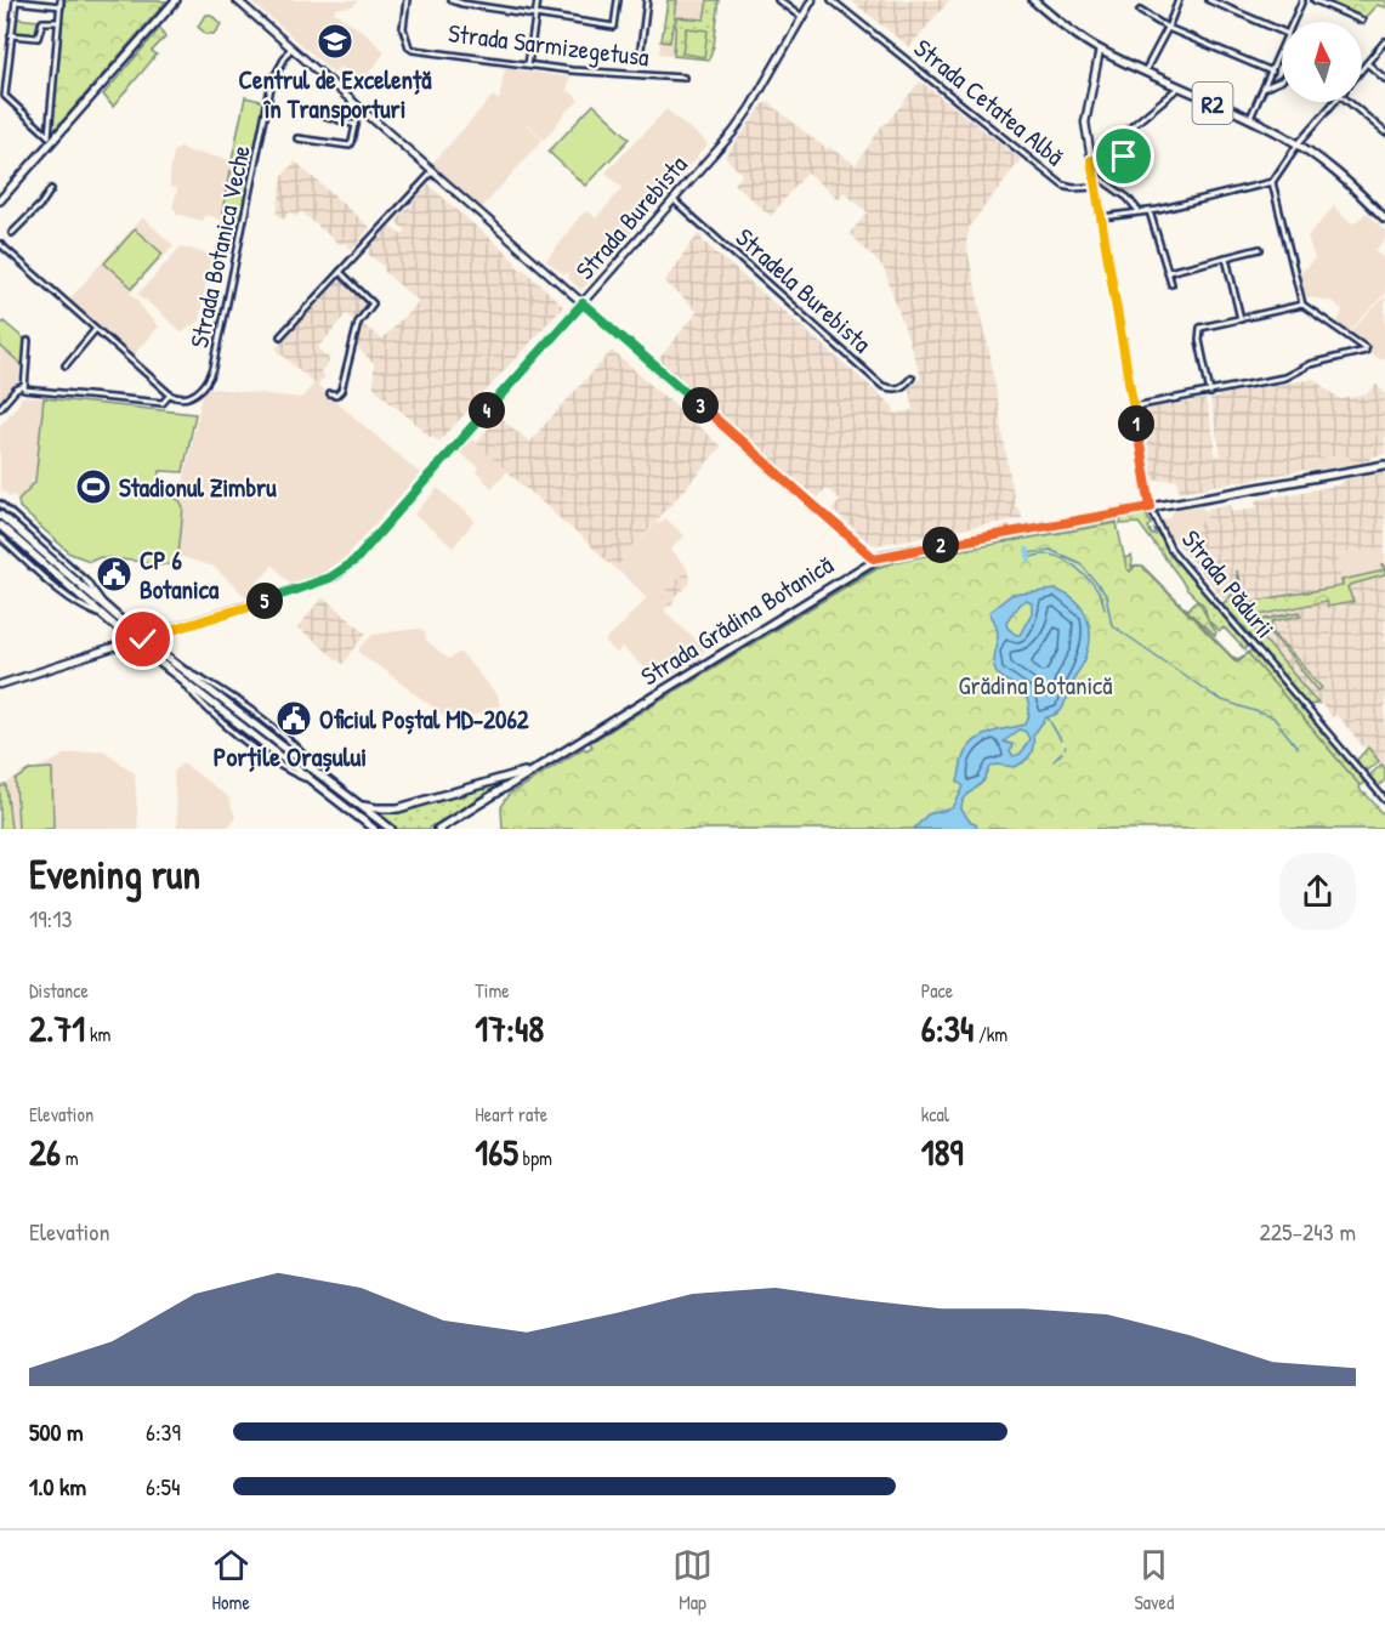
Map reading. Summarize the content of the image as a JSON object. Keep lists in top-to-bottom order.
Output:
{
  "streets": {
    "main road": [
      "R2",
      "Strada Burebista",
      "Strada Pădurii",
      "Strada Grădina Botanică"
    ],
    "street": [
      "Strada Sarmizegetusa",
      "Strada Cetatea Albă",
      "Strada Botanica Veche",
      "Stradela Burebista"
    ]
  },
  "crossings": [
    ["Strada Cetatea Albă", "Strada Pădurii"],
    ["R2", "Strada Pădurii"],
    ["Strada Burebista", "Stradela Burebista"],
    ["Strada Pădurii", "Strada Grădina Botanică"]
  ],
  "districts": ["Porțile Orașului"],
  "parks": ["Grădina Botanică"],
  "places": {
    "school or university": ["Centrul de Excelență în Transporturi"],
    "sports": ["Stadionul Zimbru"],
    "public building": ["CP 6 Botanica", "Oficiul Poștal MD-2062"]
  },
  "north": "top",
  "page": {
    "pins": [
      "3",
      "4",
      "1",
      "2",
      "5"
    ],
    "heading": ["Evening run", "19:13"],
    "stats": [
      ["Distance", "2.71 km"],
      ["Time", "17:48"],
      ["Pace", "6:34 /km"],
      ["Elevation", "26 m"],
      ["Heart rate", "165 bpm"],
      ["kcal", "189"]
    ],
    "chart": ["Elevation", "225–243 m"],
    "list": [
      {
        "name": "500 m",
        "note": "6:39"
      },
      {
        "name": "1.0 km",
        "note": "6:54"
      }
    ],
    "tabs": ["Home", "Map", "Saved"]
  }
}
